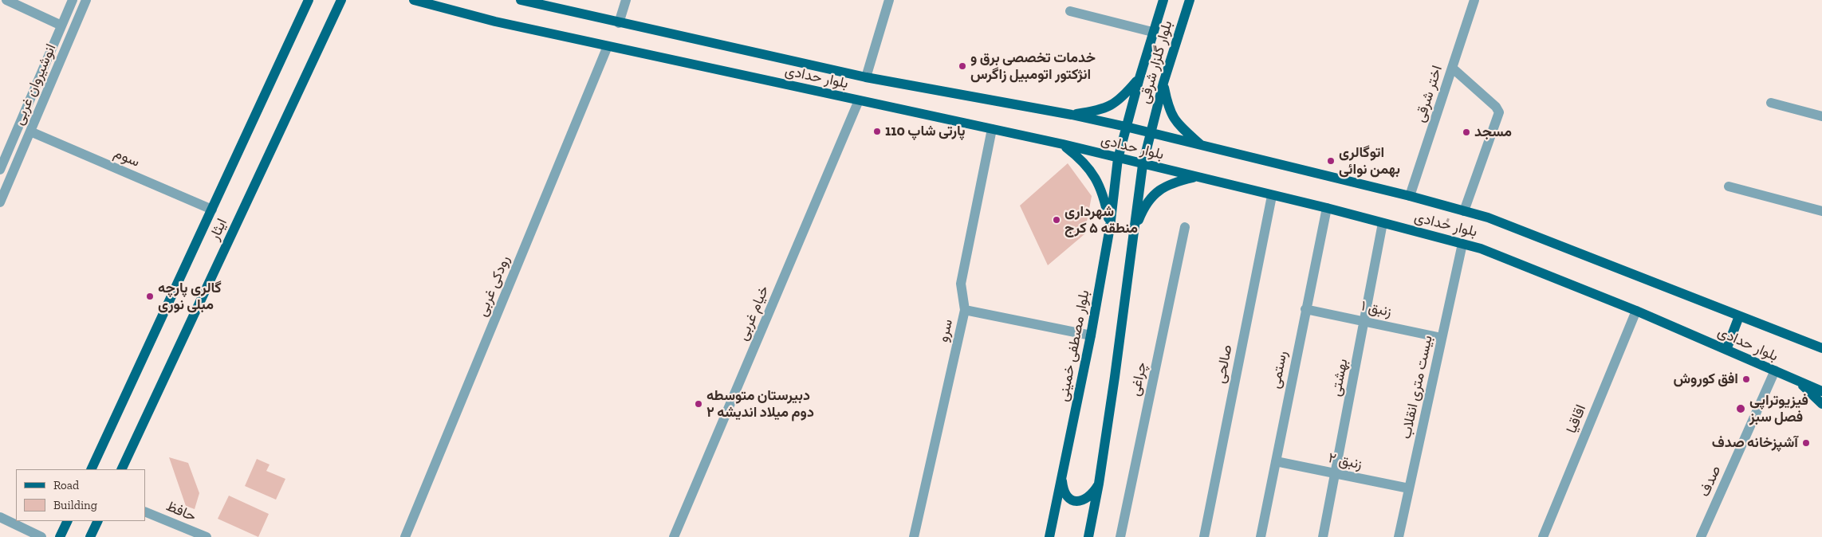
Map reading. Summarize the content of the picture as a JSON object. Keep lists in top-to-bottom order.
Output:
{
  "streets": {
    "main road": [
      "بلوار گلزار شرقی",
      "بلوار حدادی",
      "ایثار",
      "بلوار مصطفی خمینی"
    ],
    "street": [
      "انوشیروان غربی",
      "اختر شرقی",
      "سوم",
      "رودکی غربی",
      "زنبق ۱",
      "خیام غربی",
      "سرو",
      "صالحی",
      "رستمی",
      "بهشتی",
      "چراغی",
      "بیست متری انقلاب",
      "اقاقیا",
      "زنبق ۲",
      "صدف",
      "حافظ"
    ]
  },
  "crossings": [
    ["بلوار گلزار شرقی", "بلوار حدادی"],
    ["بلوار گلزار شرقی", "بلوار مصطفی خمینی"],
    ["بلوار حدادی", "اختر شرقی"],
    ["بلوار حدادی", "رودکی غربی"],
    ["بلوار حدادی", "خیام غربی"],
    ["بلوار حدادی", "سرو"],
    ["بلوار حدادی", "بلوار مصطفی خمینی"],
    ["بلوار حدادی", "صالحی"],
    ["بلوار حدادی", "رستمی"],
    ["بلوار حدادی", "بهشتی"],
    ["بلوار حدادی", "بیست متری انقلاب"],
    ["بلوار حدادی", "اقاقیا"],
    ["بلوار حدادی", "صدف"],
    ["انوشیروان غربی", "سوم"],
    ["سوم", "ایثار"],
    ["زنبق ۱", "رستمی"],
    ["زنبق ۱", "بهشتی"],
    ["زنبق ۱", "بیست متری انقلاب"],
    ["رستمی", "زنبق ۲"],
    ["بهشتی", "زنبق ۲"],
    ["بیست متری انقلاب", "زنبق ۲"]
  ],
  "places": [
    "خدمات تخصصی برق و انژکتور اتومبیل زاگرس",
    "پارتی شاپ 110",
    "مسجد",
    "اتوگالری بهمن نوائی",
    "شهرداری منطقه ۵ کرج",
    "گالری پارچه مبلی نوری",
    "افق کوروش",
    "دبیرستان متوسطه دوم میلاد اندیشه ۲",
    "فیزیوتراپی فصل سبز",
    "آشپزخانه صدف"
  ],
  "legend": ["Road", "Building"]
}
